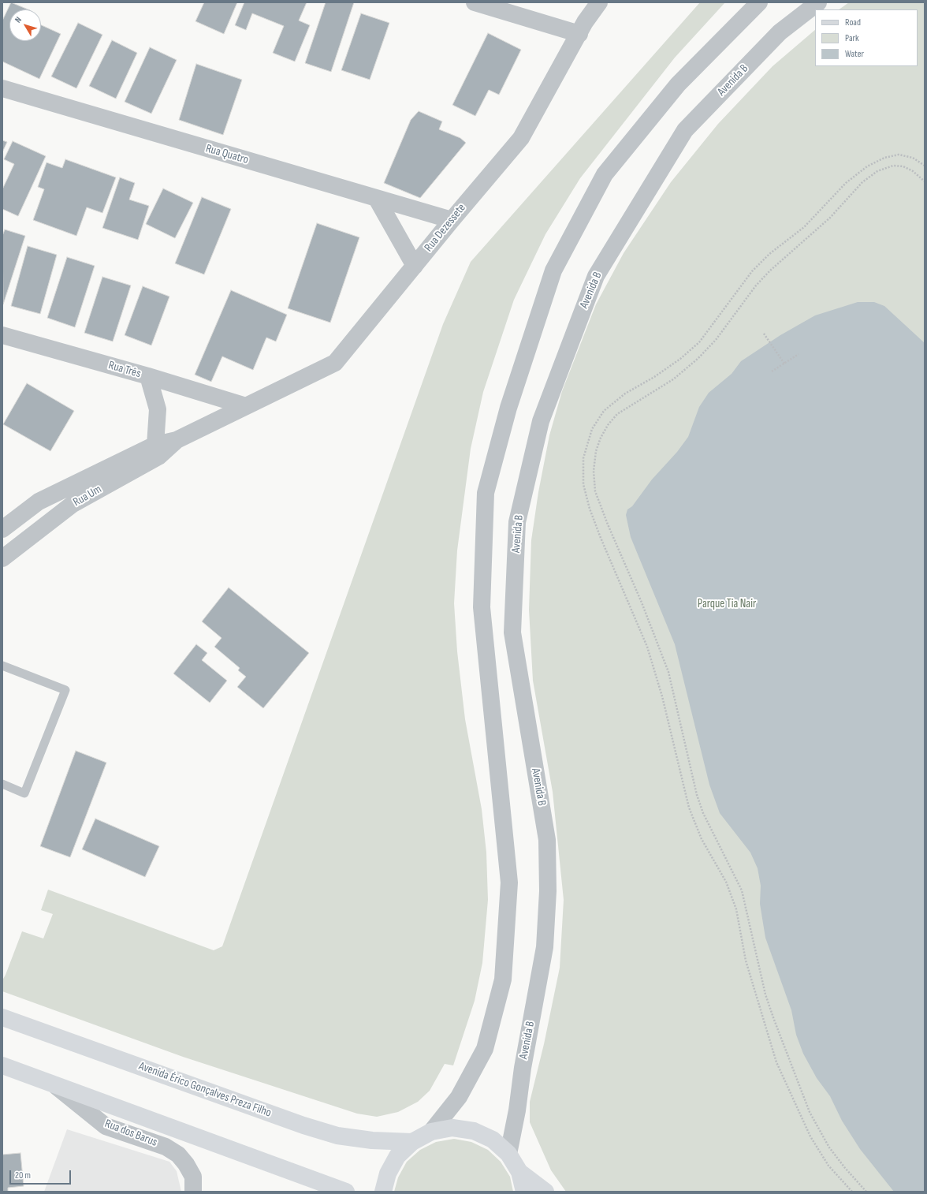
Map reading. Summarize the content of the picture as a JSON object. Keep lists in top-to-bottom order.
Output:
{
  "streets": {
    "main road": ["Avenida Érico Gonçalves Preza Filho"],
    "street": [
      "Avenida B",
      "Rua Quatro",
      "Rua Dezessete",
      "Rua Três",
      "Rua Um",
      "Rua dos Barus"
    ]
  },
  "crossings": [
    ["Rua Quatro", "Rua Dezessete"],
    ["Rua Dezessete", "Rua Três"],
    ["Rua Dezessete", "Rua Um"],
    ["Rua Três", "Rua Um"]
  ],
  "parks": ["Parque Tia Nair"],
  "legend": ["Road", "Park", "Water"],
  "scale_bar": "20 m",
  "north": "top left"
}
